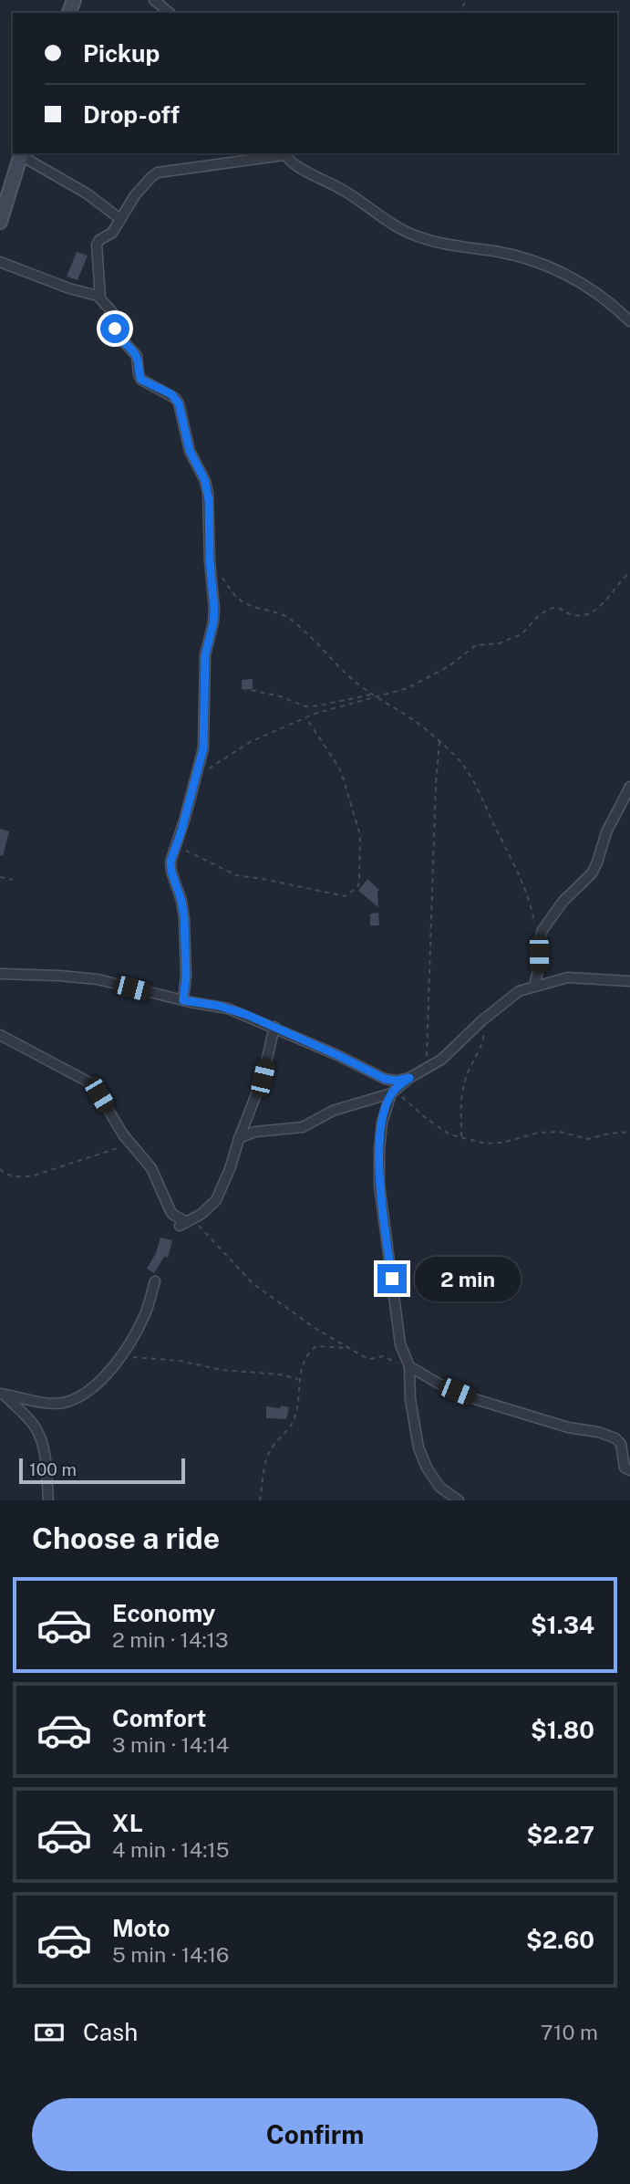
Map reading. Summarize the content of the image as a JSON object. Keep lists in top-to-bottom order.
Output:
{
  "scale_bar": "100 m",
  "page": {
    "banner": ["Pickup", "Drop-off"],
    "bubble": "2 min",
    "scale": "100 m",
    "heading": "Choose a ride",
    "list": [
      {
        "name": "Economy",
        "note": "2 min · 14:13",
        "value": "$1.34"
      },
      {
        "name": "Comfort",
        "note": "3 min · 14:14",
        "value": "$1.80"
      },
      {
        "name": "XL",
        "note": "4 min · 14:15",
        "value": "$2.27"
      },
      {
        "name": "Moto",
        "note": "5 min · 14:16",
        "value": "$2.60"
      }
    ],
    "pay": ["Cash", "710 m"],
    "buttons": "Confirm"
  }
}
